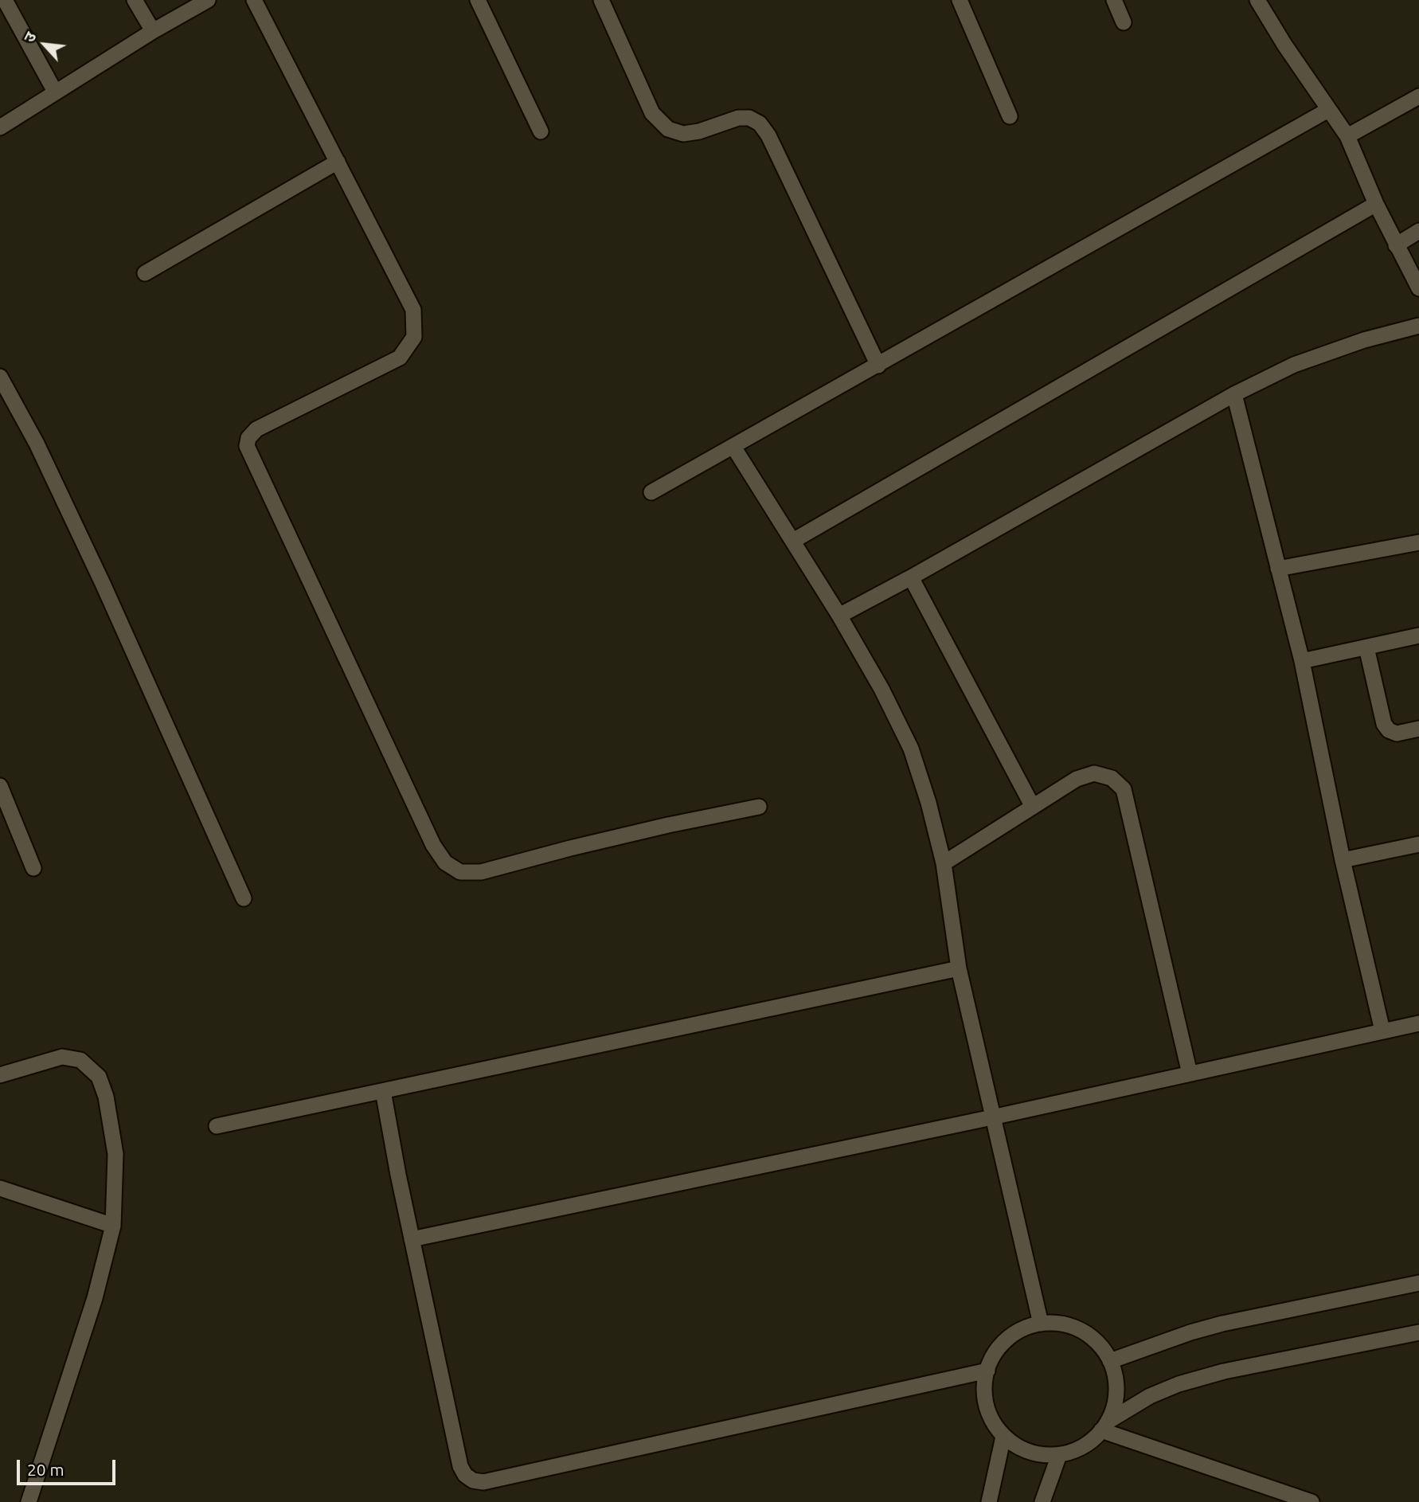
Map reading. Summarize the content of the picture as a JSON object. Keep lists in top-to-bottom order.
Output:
{
  "scale_bar": "20 m",
  "north": "top left"
}
